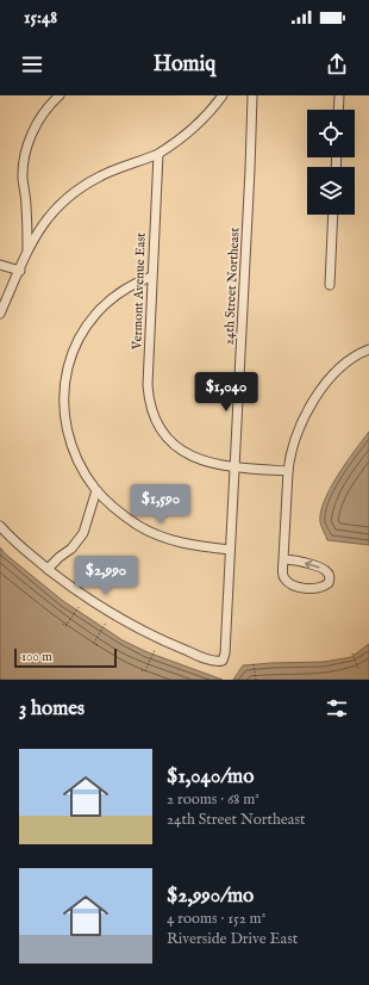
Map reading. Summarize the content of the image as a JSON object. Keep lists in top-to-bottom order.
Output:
{
  "streets": {
    "street": ["24th Street Northeast", "Vermont Avenue East"]
  },
  "crossings": [
    ["24th Street Northeast", "Vermont Avenue East"]
  ],
  "scale_bar": "100 m",
  "page": {
    "status": "15:48",
    "header": "Homiq",
    "price": ["$1,040", "$1,590", "$2,990"],
    "scale": "100 m",
    "heading": "3 homes",
    "list": [
      {
        "name": "$1,040/mo",
        "note": "2 rooms · 68 m² · 24th Street Northeast"
      },
      {
        "name": "$2,990/mo",
        "note": "4 rooms · 152 m² · Riverside Drive East"
      }
    ]
  }
}
